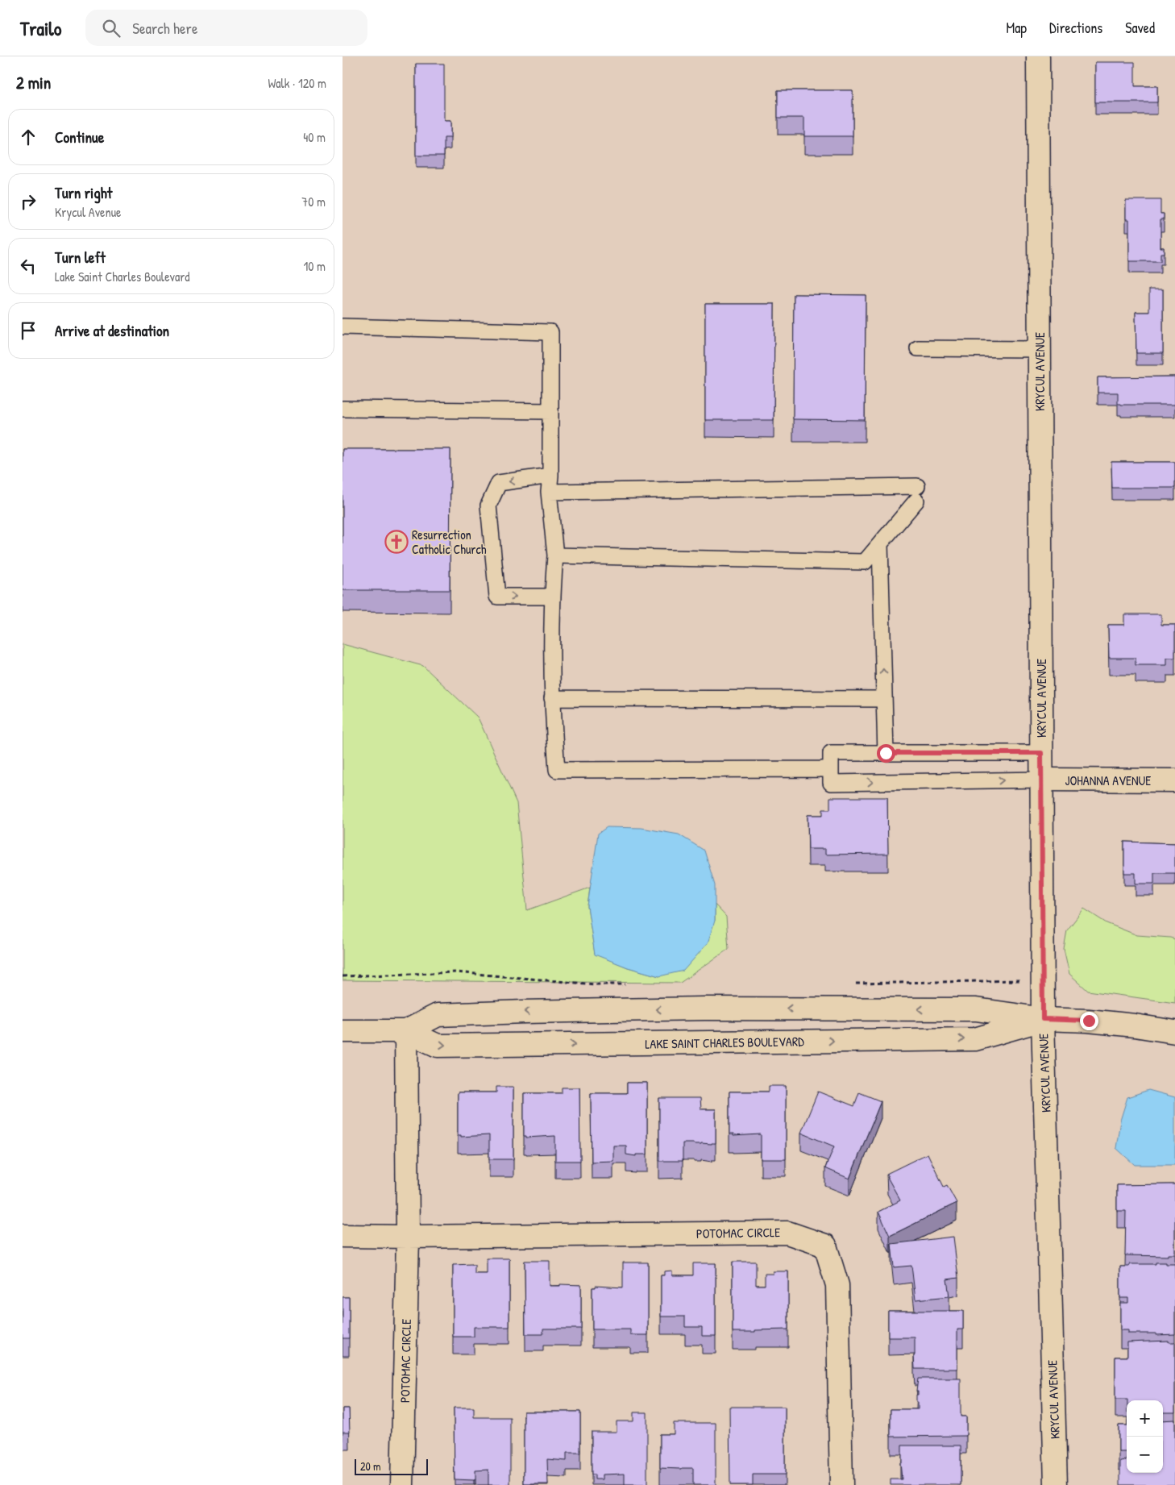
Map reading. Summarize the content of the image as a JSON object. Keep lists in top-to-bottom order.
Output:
{
  "streets": {
    "street": [
      "KRYCUL AVENUE",
      "JOHANNA AVENUE",
      "LAKE SAINT CHARLES BOULEVARD",
      "POTOMAC CIRCLE"
    ]
  },
  "crossings": [
    ["KRYCUL AVENUE", "JOHANNA AVENUE"],
    ["KRYCUL AVENUE", "LAKE SAINT CHARLES BOULEVARD"],
    ["LAKE SAINT CHARLES BOULEVARD", "POTOMAC CIRCLE"]
  ],
  "places": {
    "church": ["Resurrection Catholic Church"]
  },
  "scale_bar": "20 m",
  "page": {
    "header": "Trailo",
    "search": "Search here",
    "nav": ["Map", "Directions", "Saved"],
    "heading": ["2 min", "Walk · 120 m"],
    "list": [
      ["Continue", "40 m"],
      ["Turn right", "Krycul Avenue", "70 m"],
      ["Turn left", "Lake Saint Charles Boulevard", "10 m"],
      "Arrive at destination"
    ],
    "map_buttons": ["+", "−"],
    "scale": "20 m"
  }
}
